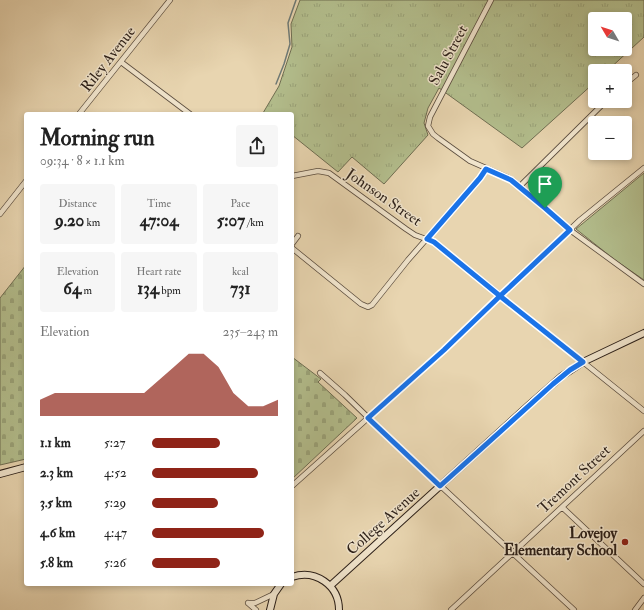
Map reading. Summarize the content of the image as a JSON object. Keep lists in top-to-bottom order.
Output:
{
  "streets": {
    "main road": ["College Avenue"],
    "street": [
      "Salu Street",
      "Riley Avenue",
      "Johnson Street",
      "Tremont Street"
    ]
  },
  "crossings": [
    ["Johnson Street", "College Avenue"]
  ],
  "places": ["Lovejoy Elementary School"],
  "north": "top left",
  "page": {
    "map_buttons": ["+", "−"],
    "heading": ["Morning run", "09:34 · 8 × 1.1 km"],
    "stats": [
      ["Distance", "9.20 km"],
      ["Time", "47:04"],
      ["Pace", "5:07 /km"],
      ["Elevation", "64 m"],
      ["Heart rate", "134 bpm"],
      ["kcal", "731"]
    ],
    "chart": ["Elevation", "235–243 m"],
    "list": [
      {
        "name": "1.1 km",
        "note": "5:27"
      },
      {
        "name": "2.3 km",
        "note": "4:52"
      },
      {
        "name": "3.5 km",
        "note": "5:29"
      },
      {
        "name": "4.6 km",
        "note": "4:47"
      },
      {
        "name": "5.8 km",
        "note": "5:26"
      }
    ]
  }
}
